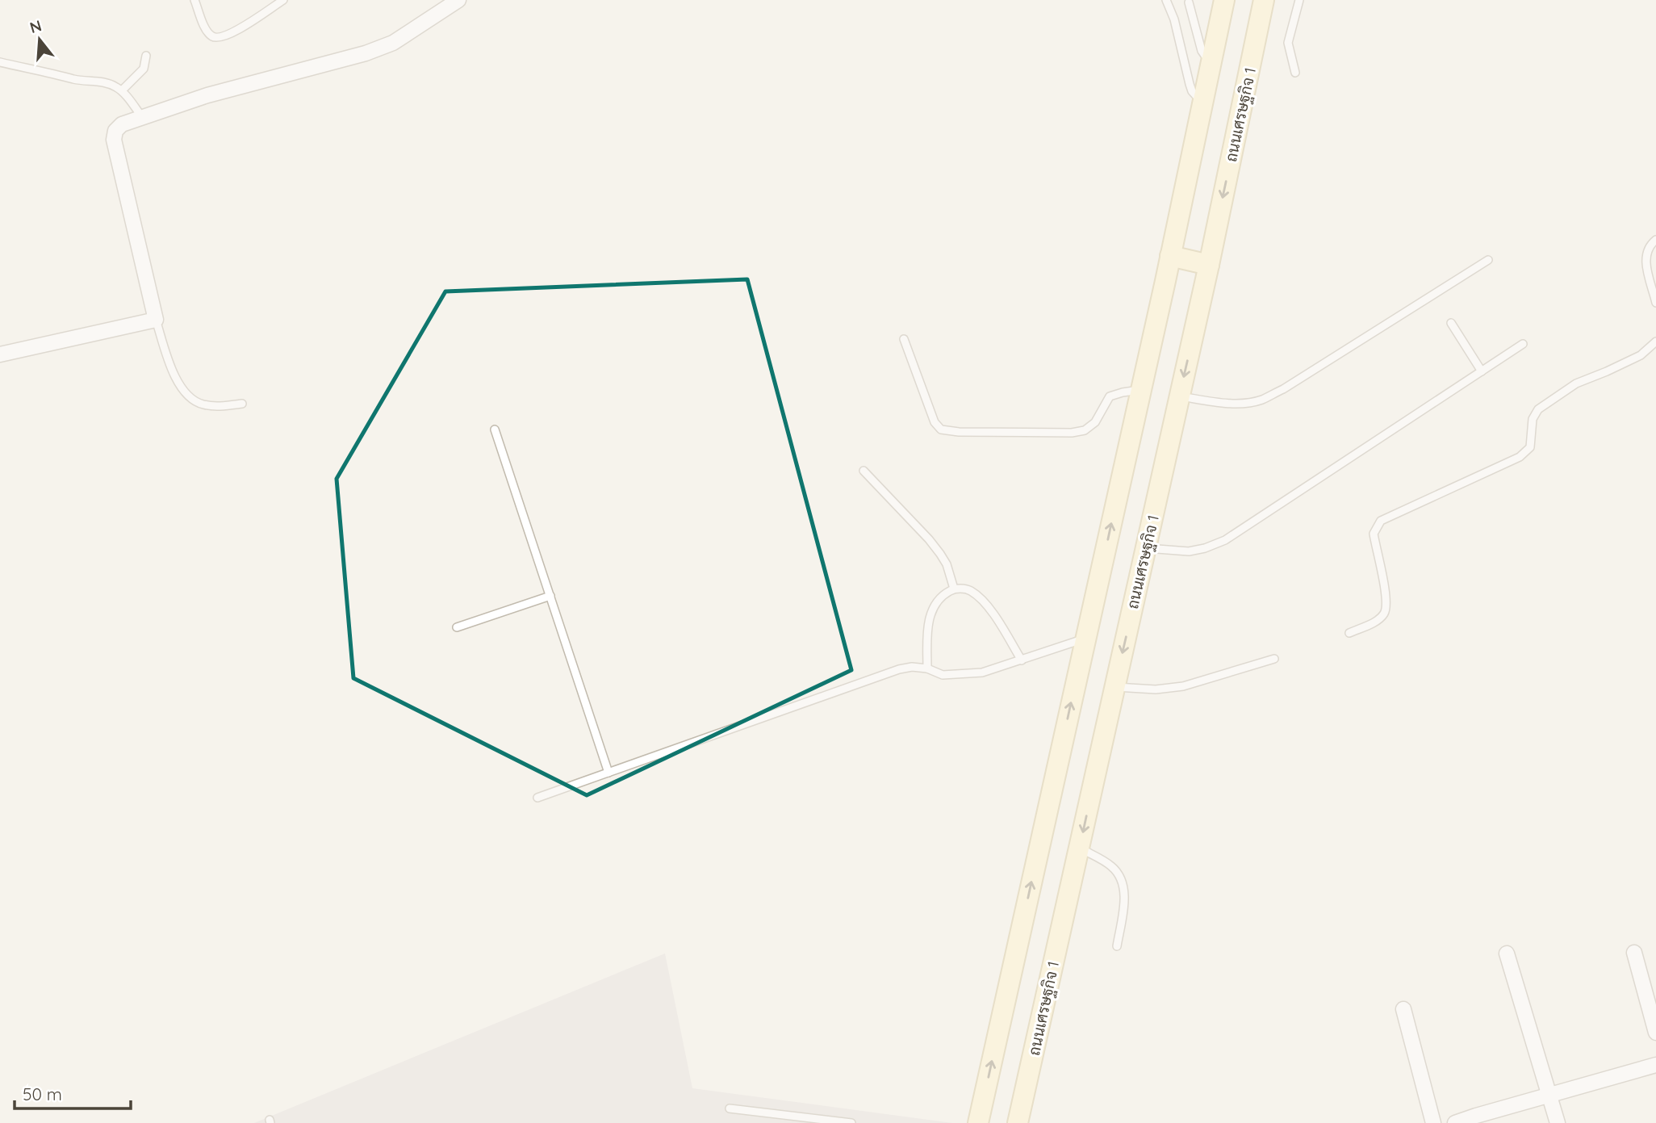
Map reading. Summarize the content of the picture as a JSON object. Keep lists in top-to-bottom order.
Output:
{
  "streets": {
    "main road": ["ถนนเศรษฐกิจ 1"]
  },
  "scale_bar": "50 m",
  "north": "top"
}
